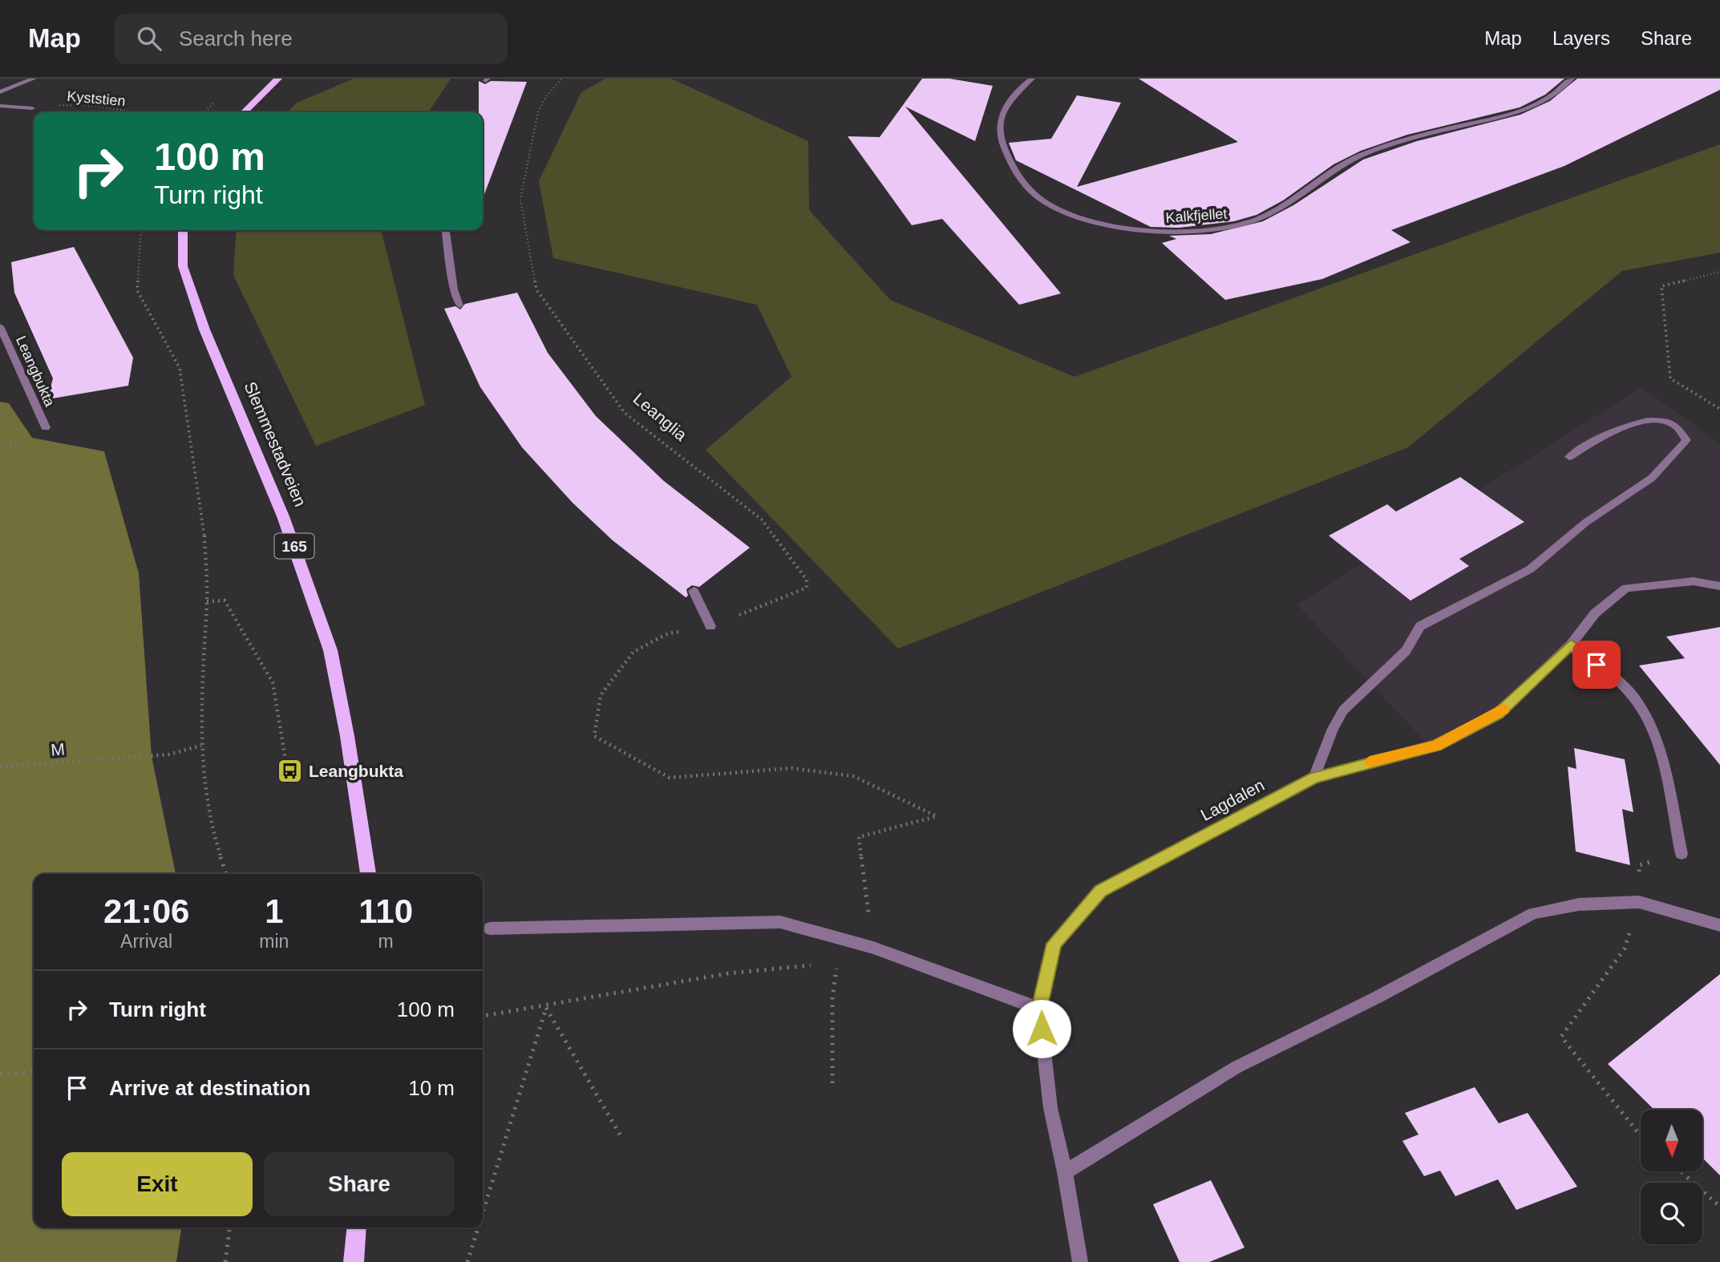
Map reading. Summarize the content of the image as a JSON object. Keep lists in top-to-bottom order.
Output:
{
  "streets": {
    "main road": ["Slemmestadveien", "165"],
    "street": ["Kalkfjellet", "Leangbukta", "Lagdalen"],
    "path": ["Kyststien", "Leanglia", "M"]
  },
  "places": {
    "bus stop": ["Leangbukta"]
  },
  "north": "bottom",
  "page": {
    "header": "Map",
    "search": "Search here",
    "nav": ["Map", "Layers", "Share"],
    "turn": ["100 m", "Turn right"],
    "eta": [
      "21:06",
      "Arrival",
      "1",
      "min",
      "110",
      "m"
    ],
    "list": [
      {
        "name": "Turn right",
        "value": "100 m"
      },
      {
        "name": "Arrive at destination",
        "value": "10 m"
      }
    ],
    "buttons": ["Exit", "Share"]
  }
}
